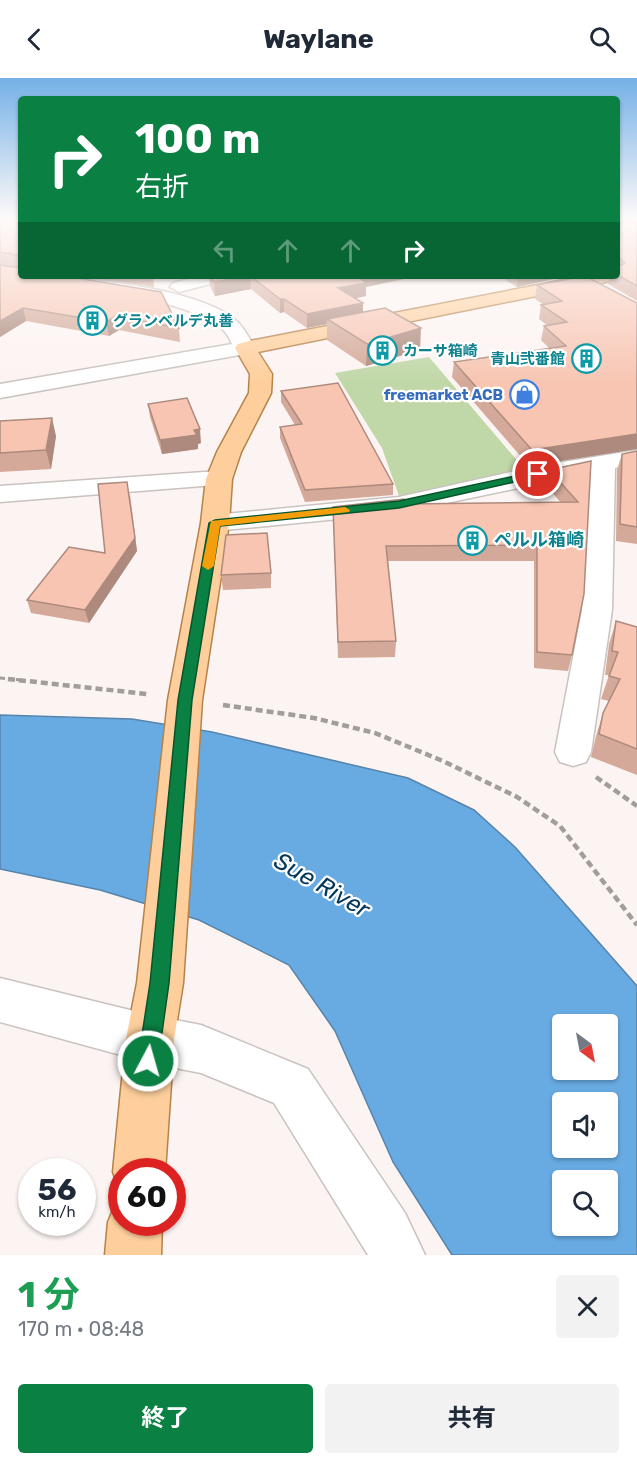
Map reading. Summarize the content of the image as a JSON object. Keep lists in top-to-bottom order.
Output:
{
  "water": ["Sue River"],
  "places": {
    "building": [
      "グランベルデ丸善",
      "カーサ箱崎",
      "青山弐番館",
      "ペルル箱崎"
    ],
    "shop": ["freemarket ACB"]
  },
  "north": "bottom right",
  "page": {
    "header": "Waylane",
    "turn": ["100 m", "右折"],
    "speed": "56 km/h",
    "limit": "60",
    "heading": ["1 分", "170 m · 08:48"],
    "buttons": ["終了", "共有"]
  }
}
